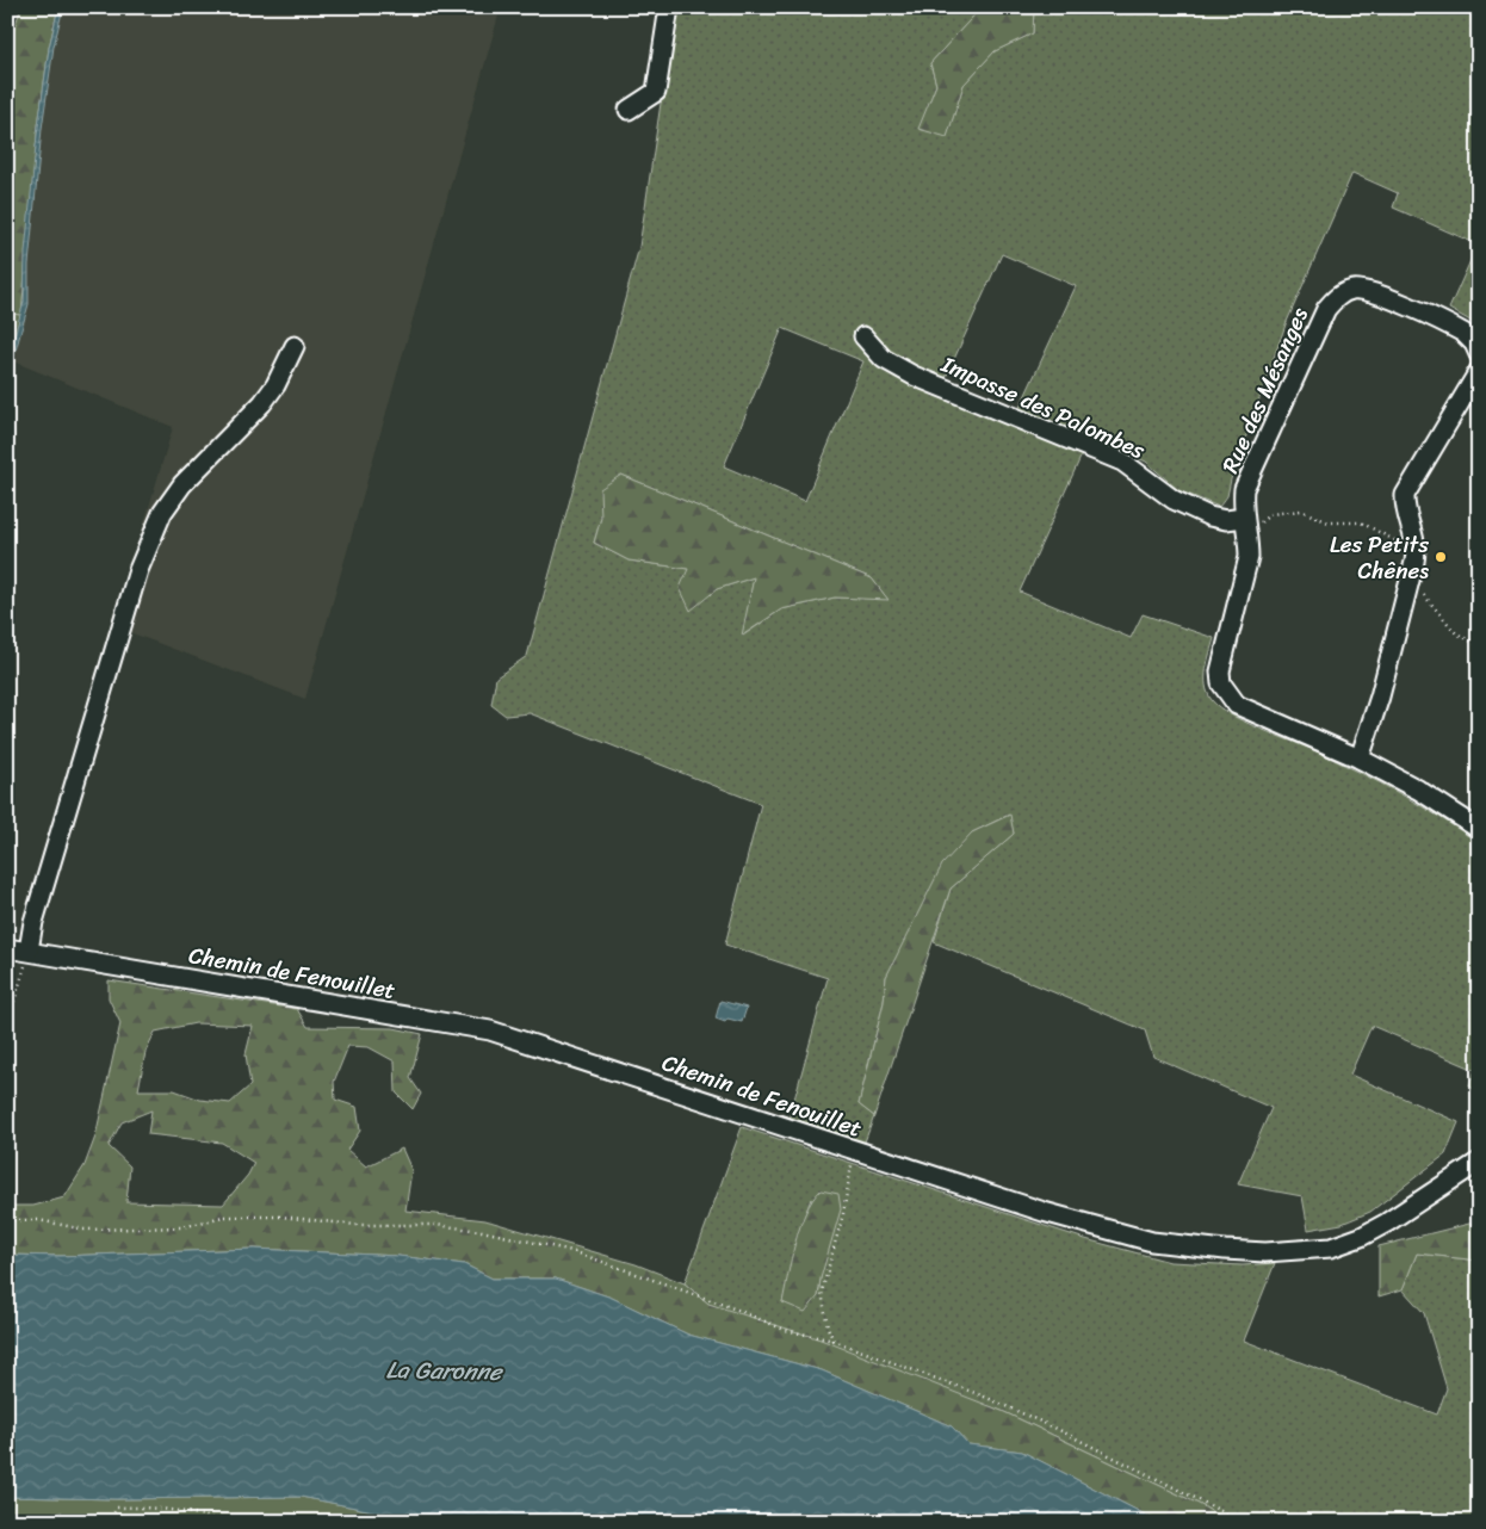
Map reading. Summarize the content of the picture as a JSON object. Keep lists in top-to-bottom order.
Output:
{
  "streets": {
    "street": ["Rue des Mésanges", "Impasse des Palombes", "Chemin de Fenouillet"]
  },
  "crossings": [
    ["Rue des Mésanges", "Impasse des Palombes"]
  ],
  "water": ["La Garonne"],
  "places": ["Les Petits Chênes"]
}
